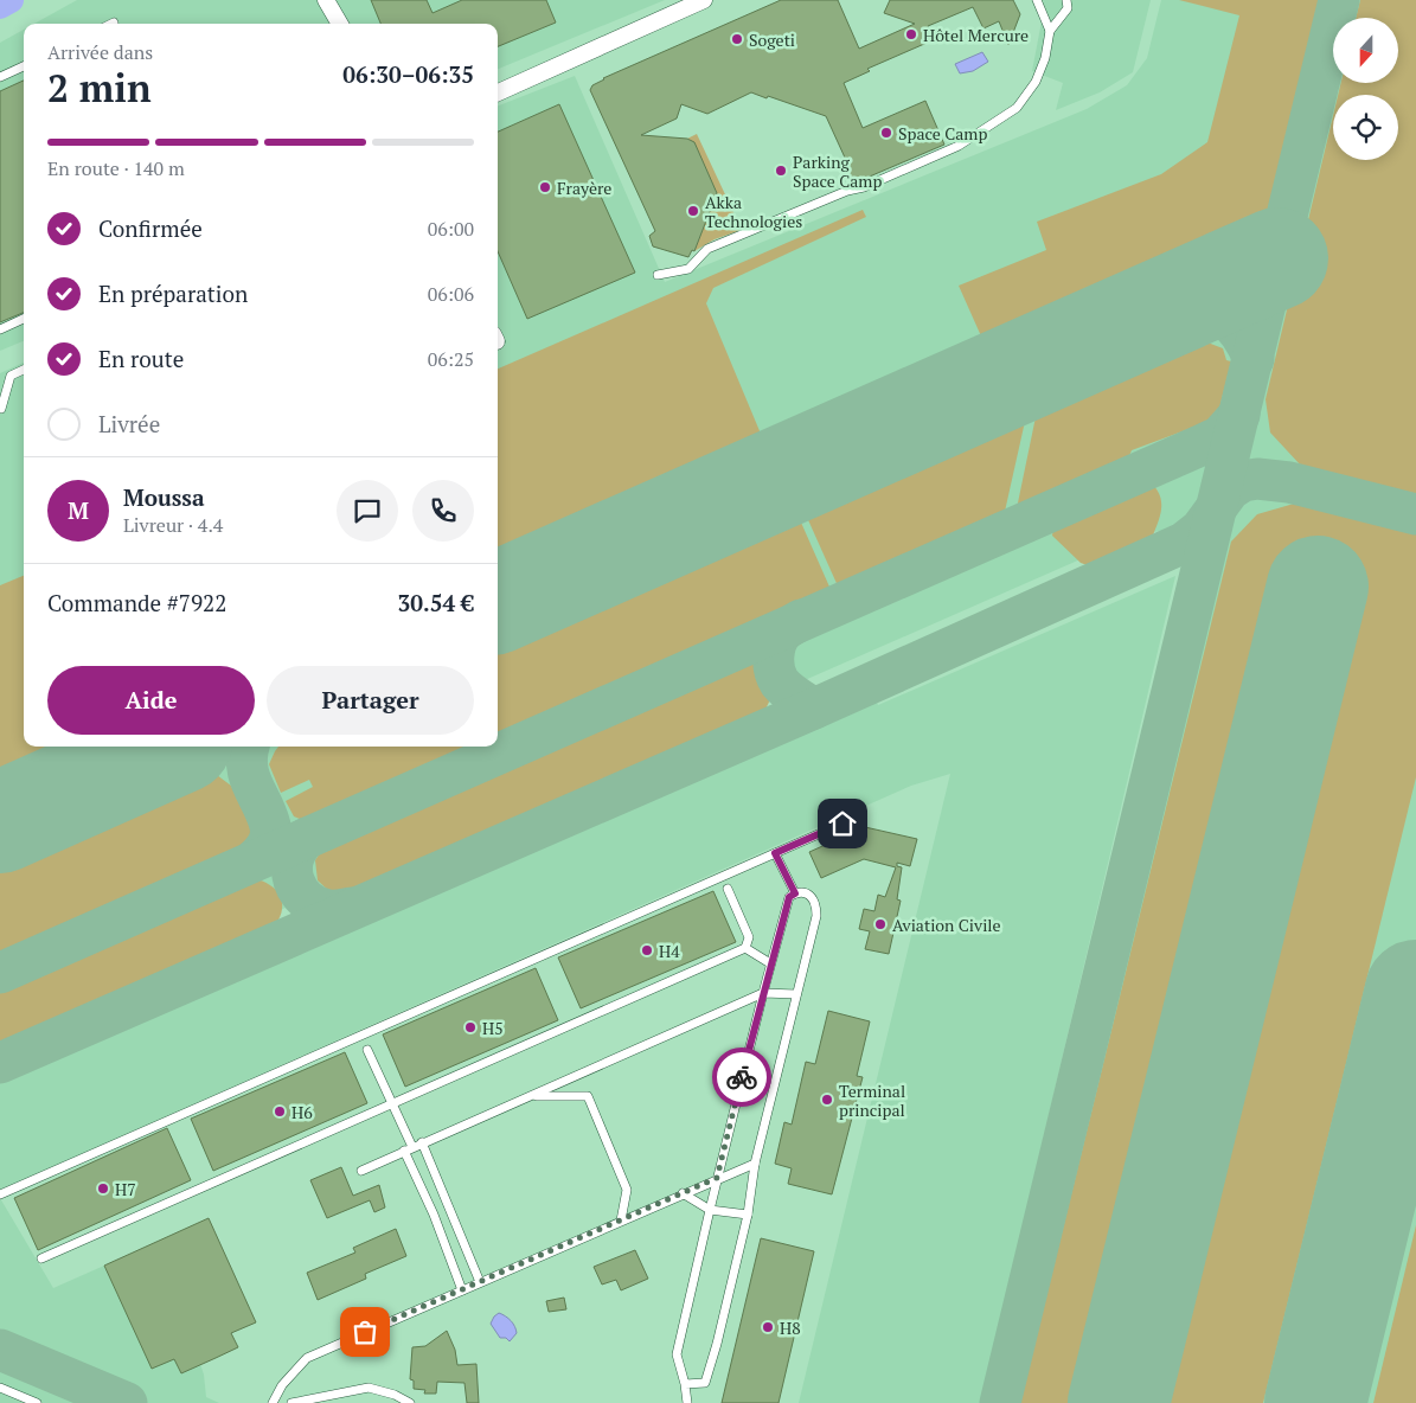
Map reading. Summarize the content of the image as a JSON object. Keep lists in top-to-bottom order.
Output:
{
  "places": [
    "Hôtel Mercure",
    "Sogeti",
    "Space Camp",
    "Parking Space Camp",
    "Frayère",
    "Akka Technologies",
    "Aviation Civile",
    "H4",
    "H5",
    "Terminal principal",
    "H6",
    "H7",
    "H8"
  ],
  "north": "bottom",
  "page": {
    "heading": ["2 min", "Arrivée dans", "06:30–06:35"],
    "panel": [
      "Moussa",
      "Livreur · 4.4",
      "Commande #7922",
      "30.54 €"
    ],
    "bar": "En route · 140 m",
    "list": [
      ["Confirmée", "06:00"],
      ["En préparation", "06:06"],
      ["En route", "06:25"],
      "Livrée"
    ],
    "round": "M",
    "buttons": ["Aide", "Partager"]
  }
}
